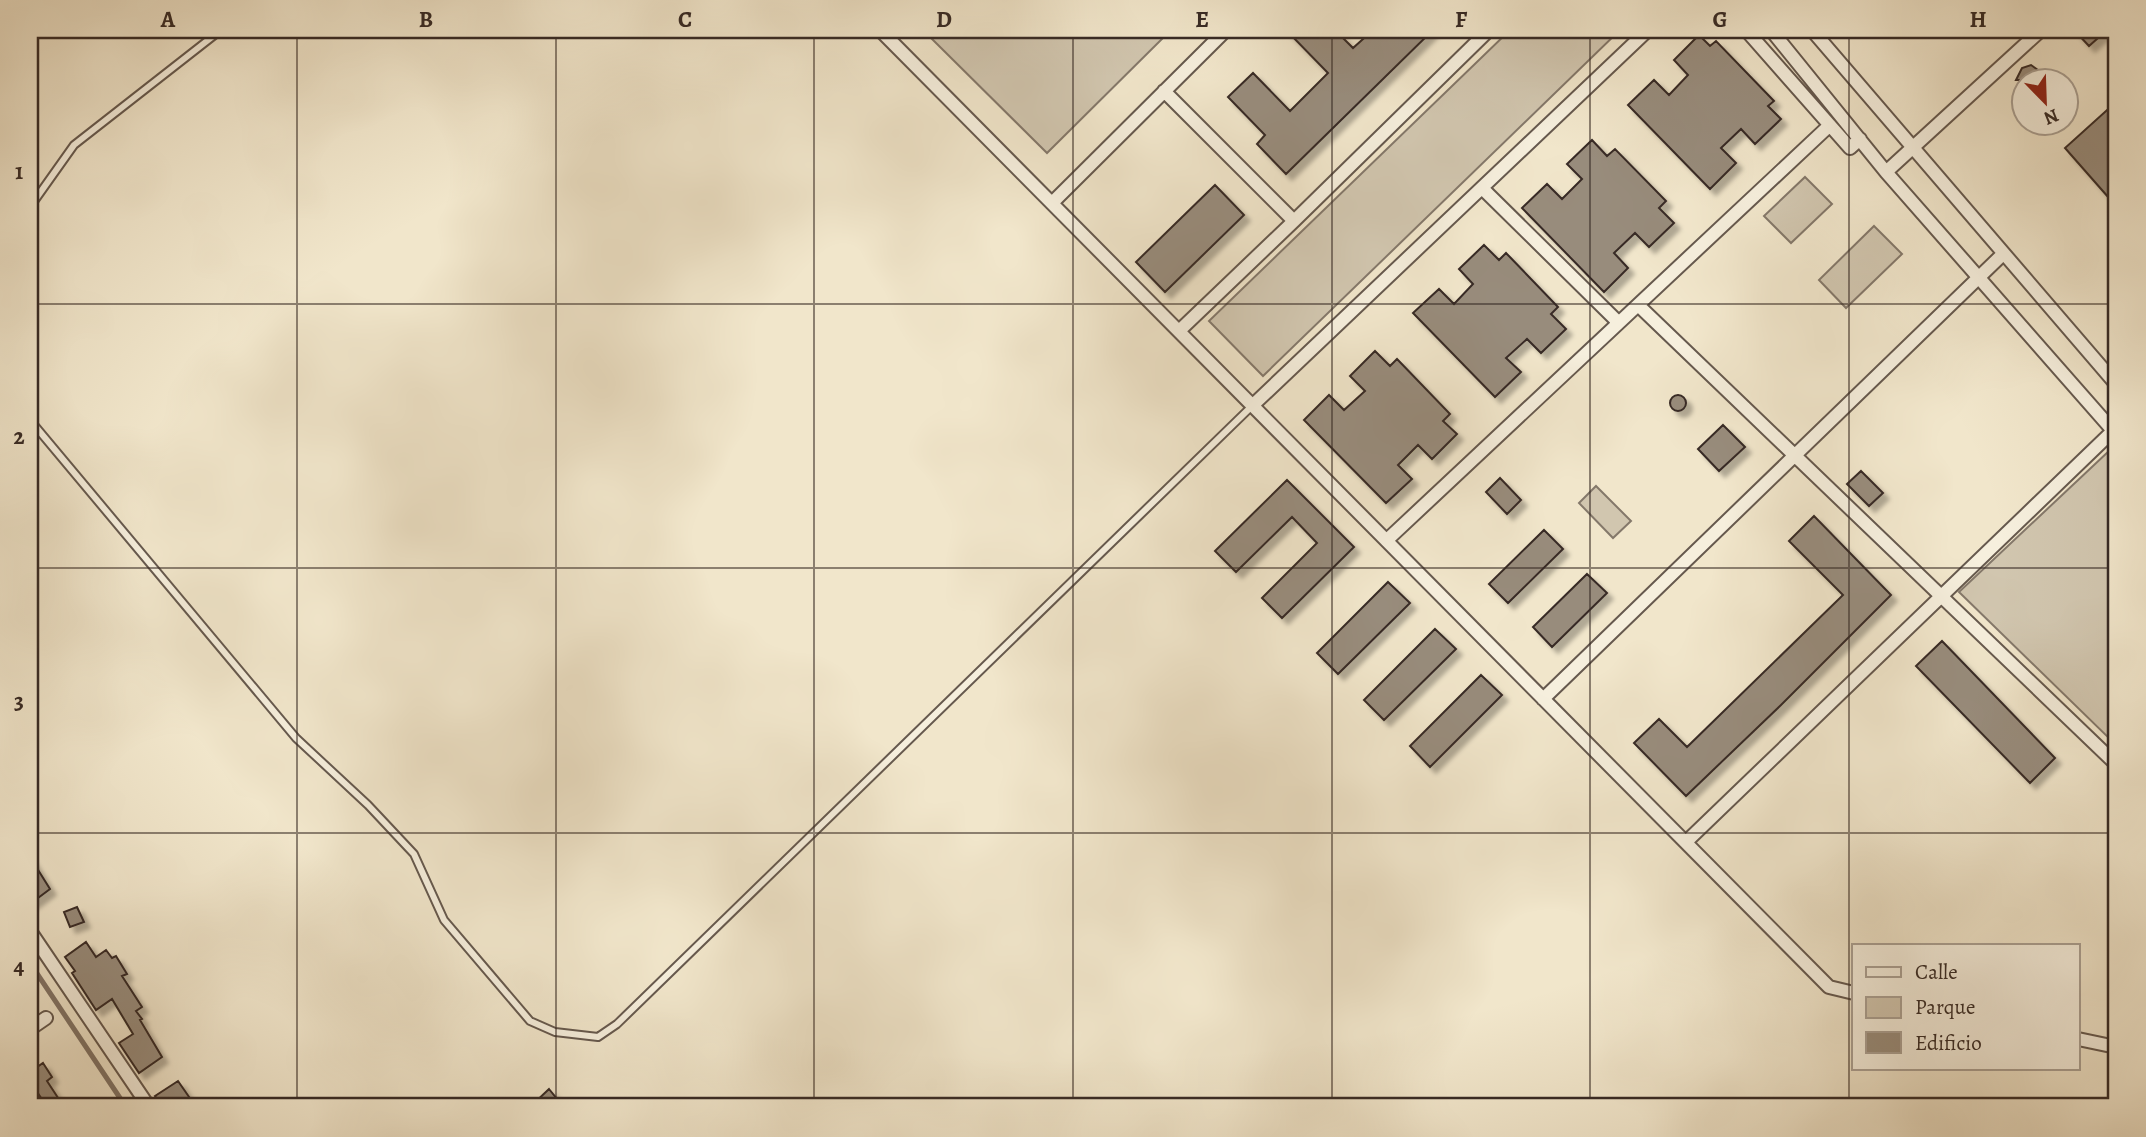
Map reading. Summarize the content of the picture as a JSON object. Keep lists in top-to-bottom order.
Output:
{
  "legend": ["Calle", "Parque", "Edificio"],
  "north": "bottom right",
  "grid": {
    "columns": [
      "A",
      "B",
      "C",
      "D",
      "E",
      "F",
      "G",
      "H"
    ],
    "rows": [
      "1",
      "2",
      "3",
      "4"
    ]
  }
}
